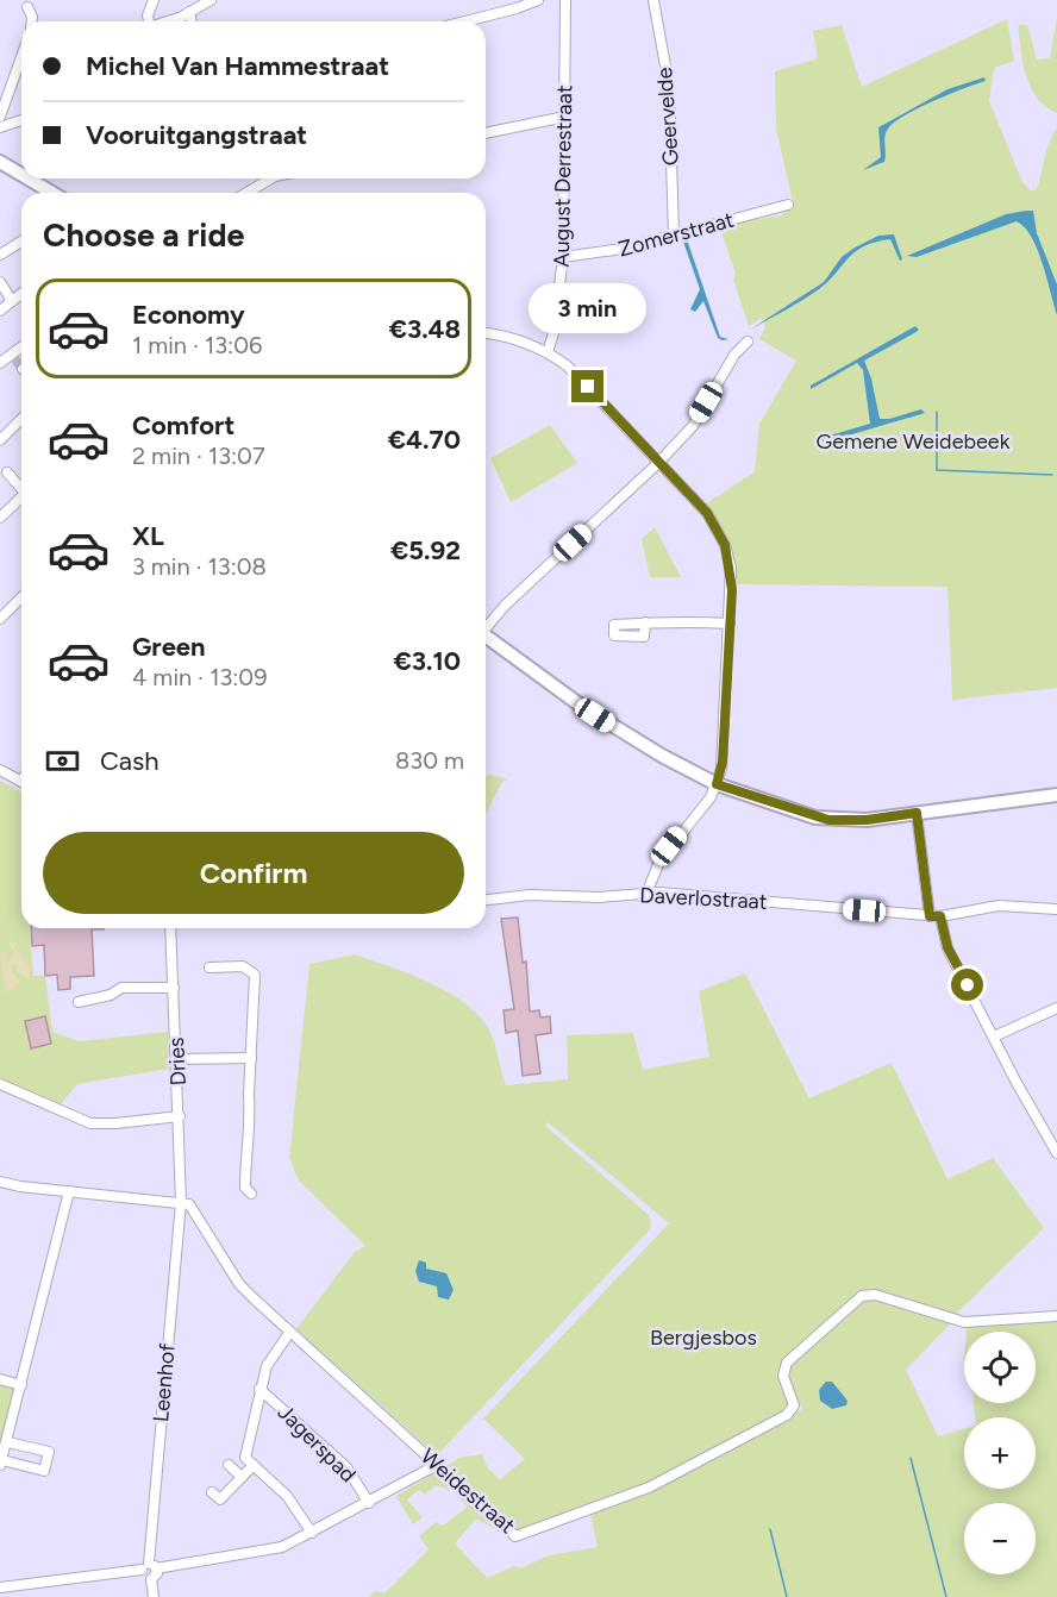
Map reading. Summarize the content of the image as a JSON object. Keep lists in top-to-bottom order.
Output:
{
  "streets": {
    "street": [
      "Geervelde",
      "August Derrestraat",
      "Zomerstraat",
      "Daverlostraat",
      "Dries",
      "Leenhof",
      "Jagerspad",
      "Weidestraat"
    ]
  },
  "crossings": [
    ["Geervelde", "Zomerstraat"],
    ["August Derrestraat", "Zomerstraat"],
    ["Dries", "Leenhof"],
    ["Dries", "Weidestraat"],
    ["Leenhof", "Weidestraat"]
  ],
  "parks": ["Gemene Weidebeek", "Bergjesbos"],
  "page": {
    "banner": ["Michel Van Hammestraat", "Vooruitgangstraat"],
    "heading": "Choose a ride",
    "list": [
      {
        "name": "Economy",
        "note": "1 min · 13:06",
        "value": "€3.48"
      },
      {
        "name": "Comfort",
        "note": "2 min · 13:07",
        "value": "€4.70"
      },
      {
        "name": "XL",
        "note": "3 min · 13:08",
        "value": "€5.92"
      },
      {
        "name": "Green",
        "note": "4 min · 13:09",
        "value": "€3.10"
      }
    ],
    "bubble": "3 min",
    "pay": ["Cash", "830 m"],
    "buttons": "Confirm",
    "map_buttons": ["+", "−"]
  }
}
